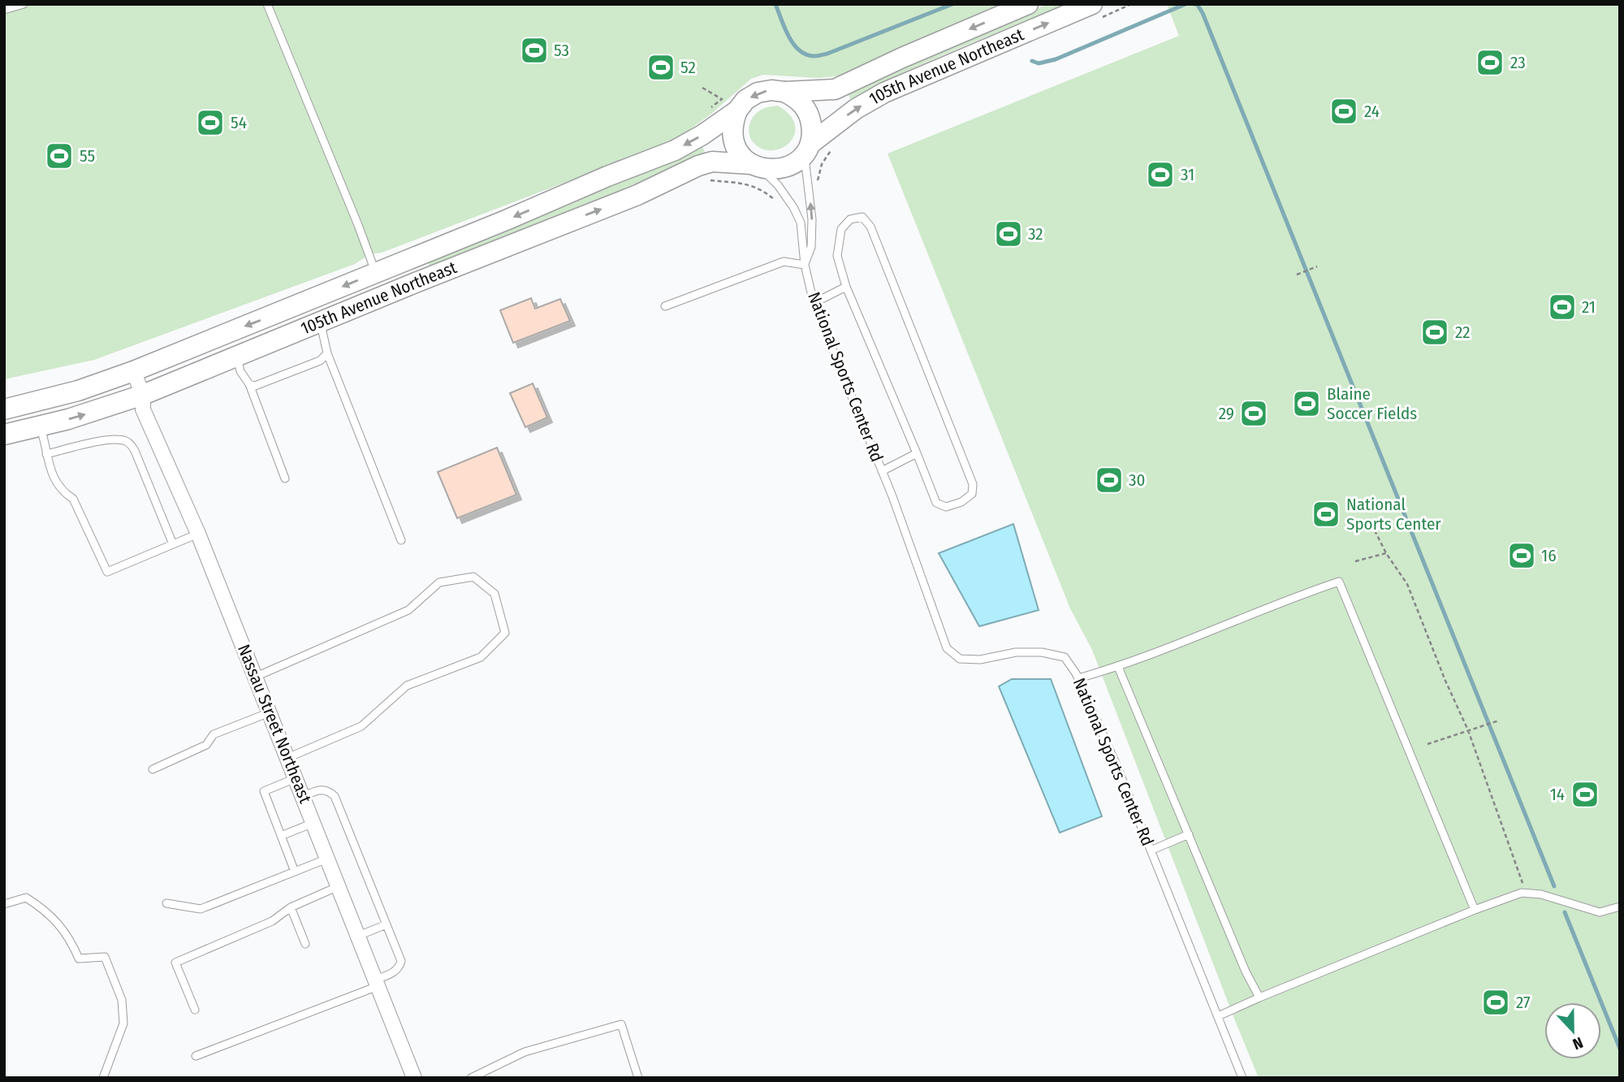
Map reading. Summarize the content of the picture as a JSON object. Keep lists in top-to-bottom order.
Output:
{
  "streets": {
    "street": ["105th Avenue Northeast", "Nassau Street Northeast"],
    "lane": ["National Sports Center Rd"]
  },
  "crossings": [
    ["105th Avenue Northeast", "National Sports Center Rd"],
    ["105th Avenue Northeast", "Nassau Street Northeast"]
  ],
  "places": {
    "sports": [
      "53",
      "23",
      "52",
      "24",
      "54",
      "55",
      "31",
      "32",
      "21",
      "22",
      "Blaine Soccer Fields",
      "29",
      "30",
      "National Sports Center",
      "16",
      "14",
      "27"
    ]
  },
  "north": "bottom"
}
